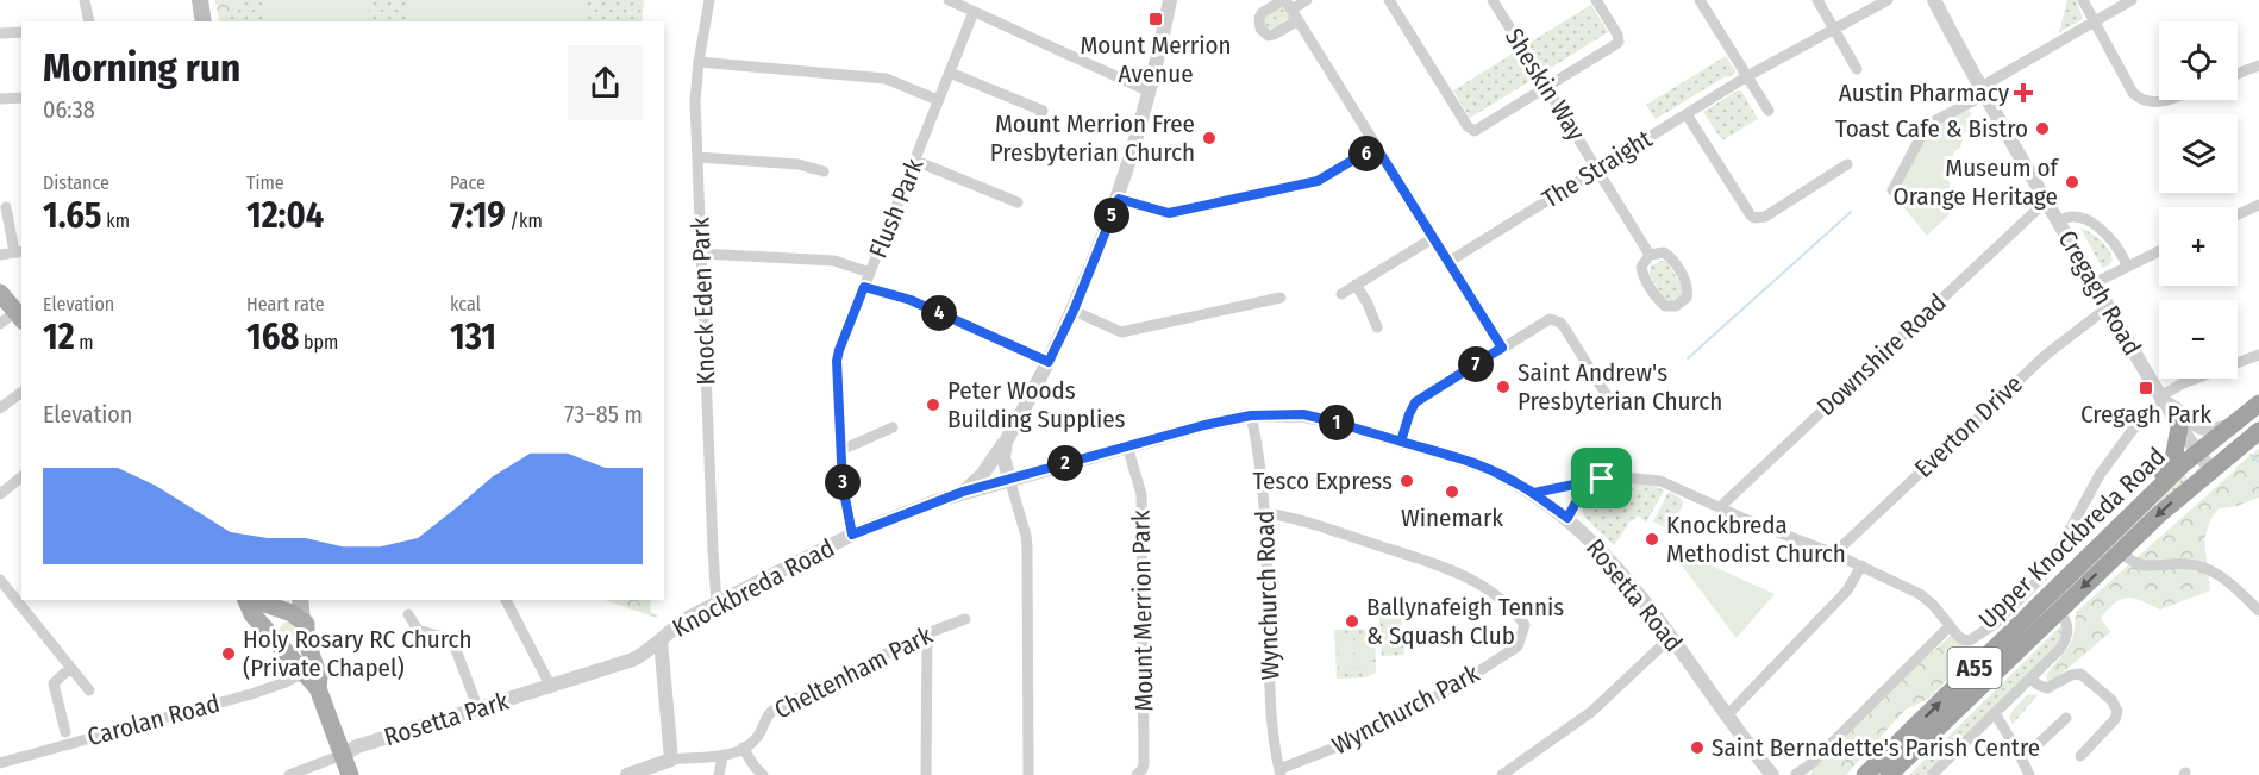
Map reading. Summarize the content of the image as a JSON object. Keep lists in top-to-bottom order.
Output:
{
  "streets": {
    "highway": ["Upper Knockbreda Road", "A55"],
    "street": [
      "Sheskin Way",
      "The Straight",
      "Flush Park",
      "Cregagh Road",
      "Knock Eden Park",
      "Downshire Road",
      "Everton Drive",
      "Knockbreda Road",
      "Wynchurch Road",
      "Rosetta Road",
      "Mount Merrion Park",
      "Cheltenham Park",
      "Wynchurch Park",
      "Rosetta Park",
      "Carolan Road"
    ]
  },
  "crossings": [
    ["Sheskin Way", "The Straight"],
    ["Flush Park", "Knockbreda Road"],
    ["Cregagh Road", "Downshire Road"],
    ["Cregagh Road", "Everton Drive"],
    ["Cregagh Road", "Upper Knockbreda Road"],
    ["Knock Eden Park", "Knockbreda Road"],
    ["Knockbreda Road", "Rosetta Road"],
    ["Knockbreda Road", "Cheltenham Park"],
    ["Knockbreda Road", "Rosetta Park"],
    ["Wynchurch Road", "Rosetta Road"],
    ["Wynchurch Road", "Wynchurch Park"],
    ["Rosetta Road", "Mount Merrion Park"]
  ],
  "places": {
    "transit": ["Mount Merrion Avenue", "Cregagh Park"],
    "health": ["Austin Pharmacy"],
    "other": [
      "Toast Cafe & Bistro",
      "Mount Merrion Free Presbyterian Church",
      "Museum of Orange Heritage",
      "Saint Andrew's Presbyterian Church",
      "Peter Woods Building Supplies",
      "Tesco Express",
      "Winemark",
      "Knockbreda Methodist Church",
      "Ballynafeigh Tennis & Squash Club",
      "Holy Rosary RC Church (Private Chapel)",
      "Saint Bernadette's Parish Centre"
    ]
  },
  "page": {
    "map_buttons": ["+", "−"],
    "heading": ["Morning run", "06:38"],
    "pins": [
      "6",
      "5",
      "4",
      "7",
      "1",
      "2",
      "3"
    ],
    "stats": [
      ["Distance", "1.65 km"],
      ["Time", "12:04"],
      ["Pace", "7:19 /km"],
      ["Elevation", "12 m"],
      ["Heart rate", "168 bpm"],
      ["kcal", "131"]
    ],
    "chart": ["Elevation", "73–85 m"]
  }
}
